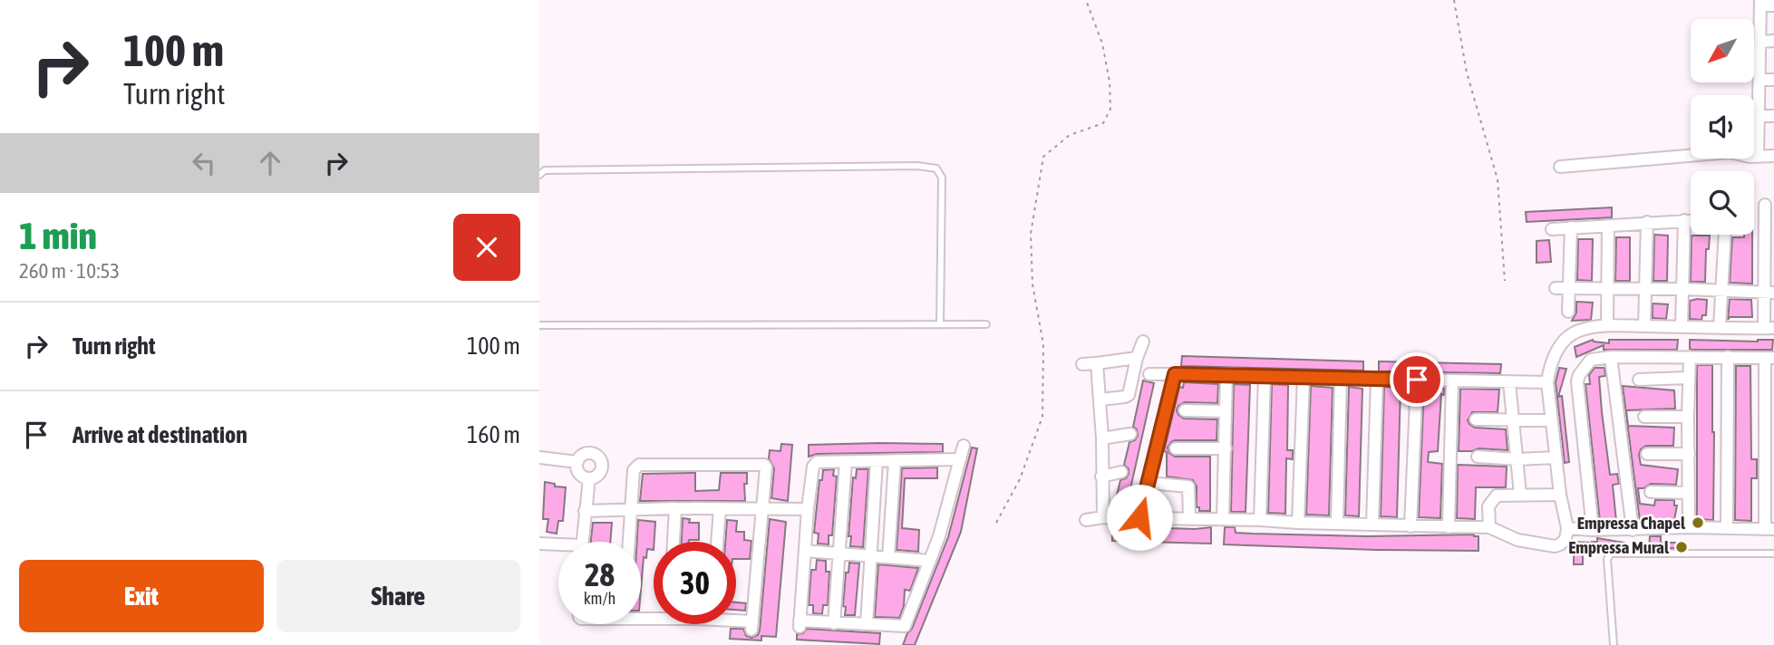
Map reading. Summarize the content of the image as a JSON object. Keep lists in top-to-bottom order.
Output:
{
  "places": ["Empressa Chapel", "Empressa Mural"],
  "north": "bottom left",
  "page": {
    "turn": ["100 m", "Turn right"],
    "heading": ["1 min", "260 m · 10:53"],
    "list": [
      {
        "name": "Turn right",
        "value": "100 m"
      },
      {
        "name": "Arrive at destination",
        "value": "160 m"
      }
    ],
    "speed": "28 km/h",
    "limit": "30",
    "buttons": ["Exit", "Share"]
  }
}
